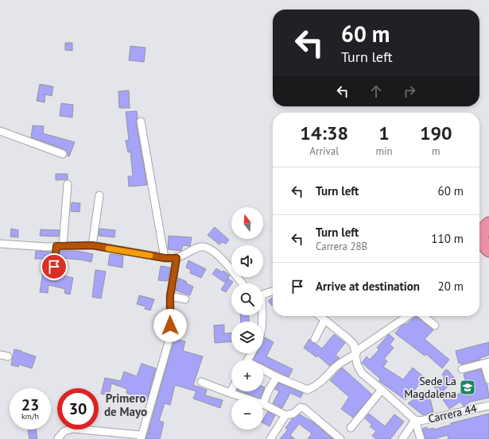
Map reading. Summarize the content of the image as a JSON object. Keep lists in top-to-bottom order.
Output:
{
  "streets": {
    "street": ["Carrera 44"]
  },
  "districts": ["Primero de Mayo"],
  "places": {
    "school or university": ["Sede La Magdalena"]
  },
  "north": "top",
  "page": {
    "turn": ["60 m", "Turn left"],
    "eta": [
      "14:38",
      "Arrival",
      "1",
      "min",
      "190",
      "m"
    ],
    "list": [
      {
        "name": "Turn left",
        "value": "60 m"
      },
      {
        "name": "Turn left",
        "note": "Carrera 28B",
        "value": "110 m"
      },
      {
        "name": "Arrive at destination",
        "value": "20 m"
      }
    ],
    "map_buttons": ["+", "−"],
    "speed": "23 km/h",
    "limit": "30"
  }
}
